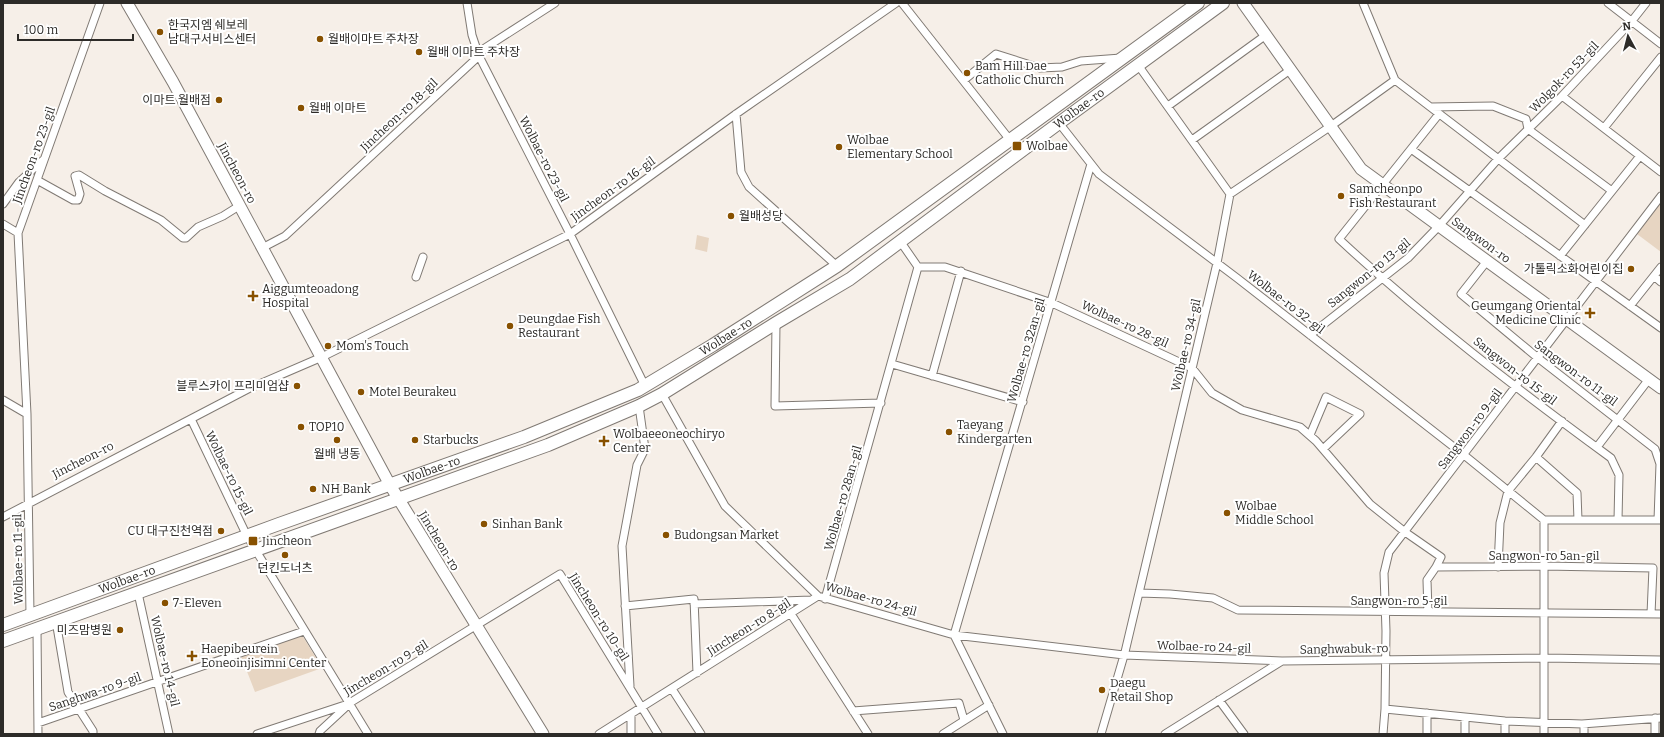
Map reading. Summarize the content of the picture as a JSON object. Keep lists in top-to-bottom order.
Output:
{
  "streets": {
    "main road": ["Wolbae-ro", "Jincheon-ro", "Sangwon-ro"],
    "street": [
      "Wolgok-ro 53-gil",
      "Jincheon-ro 18-gil",
      "Jincheon-ro 23-gil",
      "Wolbae-ro 23-gil",
      "Jincheon-ro 16-gil",
      "Sangwon-ro 13-gil",
      "Wolbae-ro 32-gil",
      "Wolbae-ro 28-gil",
      "Wolbae-ro 34-gil",
      "Wolbae-ro 32an-gil",
      "Sangwon-ro 15-gil",
      "Sangwon-ro 11-gil",
      "Sangwon-ro 9-gil",
      "Wolbae-ro 15-gil",
      "Wolbae-ro 28an-gil",
      "Sangwon-ro 5an-gil",
      "Wolbae-ro 11-gil",
      "Wolbae-ro 24-gil",
      "Sangwon-ro 5-gil",
      "Jincheon-ro 10-gil",
      "Jincheon-ro 8-gil",
      "Sanghwabuk-ro",
      "Wolbae-ro 14-gil",
      "Jincheon-ro 9-gil",
      "Sanghwa-ro 9-gil"
    ]
  },
  "crossings": [
    ["Wolgok-ro 53-gil", "Sangwon-ro"],
    ["Wolgok-ro 53-gil", "Sangwon-ro 13-gil"],
    ["Wolbae-ro", "Wolbae-ro 23-gil"],
    ["Wolbae-ro", "Jincheon-ro"],
    ["Wolbae-ro", "Wolbae-ro 32-gil"],
    ["Wolbae-ro", "Wolbae-ro 15-gil"],
    ["Wolbae-ro", "Wolbae-ro 11-gil"],
    ["Wolbae-ro", "Wolbae-ro 24-gil"],
    ["Wolbae-ro", "Wolbae-ro 14-gil"],
    ["Wolbae-ro", "Sanghwa-ro 9-gil"],
    ["Jincheon-ro 18-gil", "Wolbae-ro 23-gil"],
    ["Jincheon-ro 18-gil", "Jincheon-ro"],
    ["Jincheon-ro 23-gil", "Wolbae-ro 11-gil"],
    ["Wolbae-ro 23-gil", "Jincheon-ro 16-gil"],
    ["Jincheon-ro", "Jincheon-ro 16-gil"],
    ["Jincheon-ro", "Wolbae-ro 15-gil"],
    ["Jincheon-ro", "Wolbae-ro 11-gil"],
    ["Jincheon-ro", "Jincheon-ro 10-gil"],
    ["Jincheon-ro", "Jincheon-ro 9-gil"],
    ["Sangwon-ro", "Sangwon-ro 13-gil"],
    ["Sangwon-ro", "Sangwon-ro 15-gil"],
    ["Sangwon-ro", "Sangwon-ro 11-gil"],
    ["Sangwon-ro", "Sangwon-ro 9-gil"],
    ["Sangwon-ro 13-gil", "Wolbae-ro 32-gil"],
    ["Sangwon-ro 13-gil", "Sangwon-ro 15-gil"],
    ["Wolbae-ro 32-gil", "Wolbae-ro 34-gil"],
    ["Wolbae-ro 32-gil", "Wolbae-ro 32an-gil"],
    ["Wolbae-ro 32-gil", "Sangwon-ro 9-gil"],
    ["Wolbae-ro 28-gil", "Wolbae-ro 34-gil"],
    ["Wolbae-ro 28-gil", "Wolbae-ro 32an-gil"],
    ["Wolbae-ro 28-gil", "Sangwon-ro 9-gil"],
    ["Wolbae-ro 28-gil", "Wolbae-ro 28an-gil"],
    ["Wolbae-ro 34-gil", "Wolbae-ro 24-gil"],
    ["Wolbae-ro 34-gil", "Sangwon-ro 5-gil"],
    ["Wolbae-ro 32an-gil", "Wolbae-ro 24-gil"],
    ["Sangwon-ro 15-gil", "Sangwon-ro 9-gil"],
    ["Sangwon-ro 11-gil", "Sangwon-ro 9-gil"],
    ["Sangwon-ro 9-gil", "Sangwon-ro 5-gil"],
    ["Sangwon-ro 9-gil", "Sanghwabuk-ro"],
    ["Wolbae-ro 15-gil", "Jincheon-ro 9-gil"],
    ["Wolbae-ro 15-gil", "Sanghwa-ro 9-gil"],
    ["Wolbae-ro 28an-gil", "Wolbae-ro 24-gil"],
    ["Sangwon-ro 5an-gil", "Sangwon-ro 5-gil"],
    ["Wolbae-ro 24-gil", "Jincheon-ro 8-gil"],
    ["Wolbae-ro 24-gil", "Sanghwabuk-ro"],
    ["Jincheon-ro 10-gil", "Jincheon-ro 8-gil"],
    ["Jincheon-ro 10-gil", "Jincheon-ro 9-gil"],
    ["Wolbae-ro 14-gil", "Sanghwa-ro 9-gil"]
  ],
  "places": {
    "other": [
      "한국지엠 쉐보레 남대구서비스센터",
      "월배이마트 주차장",
      "월배 이마트 주차장",
      "Bam Hill Dae Catholic Church",
      "이마트 월배점",
      "월배 이마트",
      "Wolbae Elementary School",
      "Samcheonpo Fish Restaurant",
      "월배성당",
      "가톨릭소화어린이집",
      "Deungdae Fish Restaurant",
      "Mom's Touch",
      "블루스카이 프리미엄샵",
      "Motel Beurakeu",
      "TOP10",
      "Taeyang Kindergarten",
      "월배 냉동",
      "Starbucks",
      "NH Bank",
      "Wolbae Middle School",
      "Sinhan Bank",
      "CU 대구진천역점",
      "Budongsan Market",
      "던킨도너츠",
      "7-Eleven",
      "미즈맘병원",
      "Daegu Retail Shop"
    ],
    "transit": ["Wolbae", "Jincheon"],
    "health": [
      "Aiggumteoadong Hospital",
      "Geumgang Oriental Medicine Clinic",
      "Wolbaeeoneochiryo Center",
      "Haepibeurein Eoneoinjisimni Center"
    ]
  },
  "scale_bar": "100 m",
  "north": "top"
}
